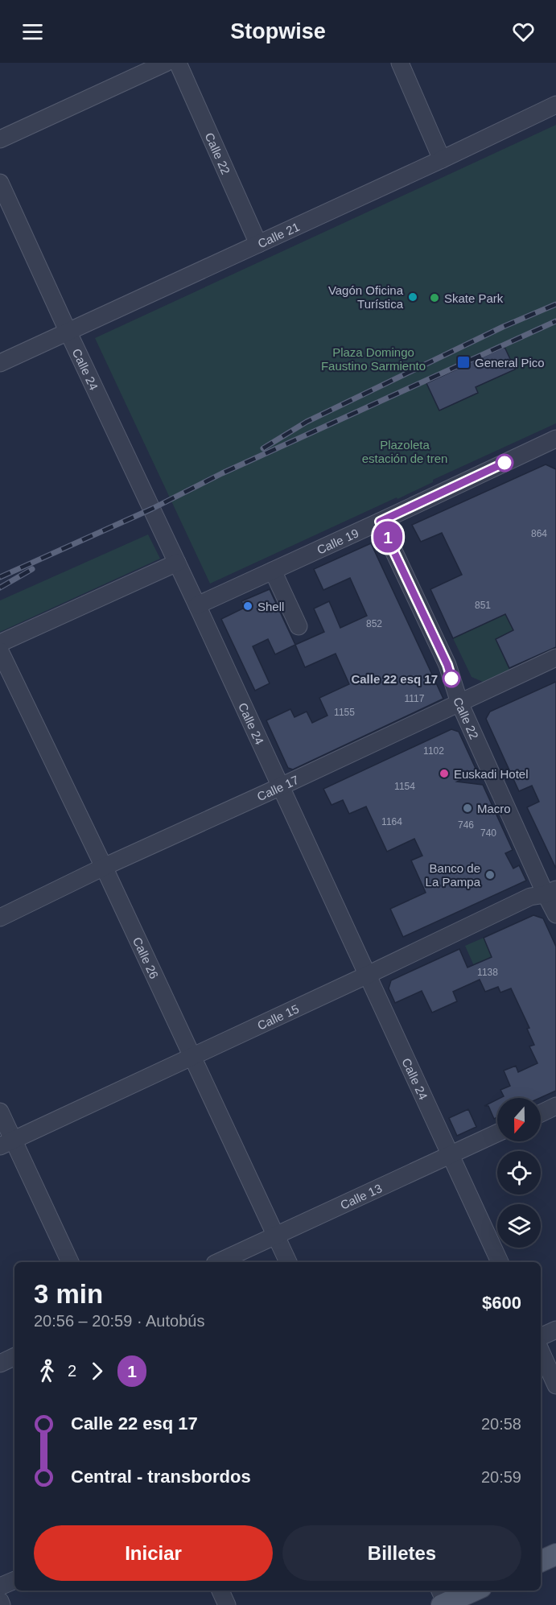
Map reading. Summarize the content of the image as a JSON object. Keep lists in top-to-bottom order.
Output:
{
  "streets": {
    "street": [
      "Calle 22",
      "Calle 21",
      "Calle 24",
      "Calle 19",
      "Calle 17",
      "Calle 26",
      "Calle 15",
      "Calle 13"
    ]
  },
  "crossings": [
    ["Calle 22", "Calle 21"],
    ["Calle 22", "Calle 19"],
    ["Calle 22", "Calle 17"],
    ["Calle 22", "Calle 15"],
    ["Calle 21", "Calle 24"],
    ["Calle 24", "Calle 19"],
    ["Calle 24", "Calle 17"],
    ["Calle 24", "Calle 15"],
    ["Calle 24", "Calle 13"],
    ["Calle 17", "Calle 26"],
    ["Calle 26", "Calle 15"],
    ["Calle 26", "Calle 13"]
  ],
  "parks": ["Plaza Domingo Faustino Sarmiento", "Plazoleta estación de tren"],
  "places": {
    "other": [
      "Vagón Oficina Turística",
      "Skate Park",
      "Shell",
      "Calle 22 esq 17",
      "Euskadi Hotel",
      "Macro",
      "Banco de La Pampa"
    ],
    "transit": ["General Pico"]
  },
  "lines": ["bus line 1"],
  "house_numbers": [
    "864",
    "851",
    "852",
    "1117",
    "1155",
    "1102",
    "1154",
    "1164",
    "746",
    "740",
    "1138"
  ],
  "north": "bottom",
  "page": {
    "header": "Stopwise",
    "on_map": "1",
    "heading": ["3 min", "20:56 – 20:59 · Autobús", "$600"],
    "legs": ["2", "1"],
    "list": [
      {
        "name": "Calle 22 esq 17",
        "value": "20:58"
      },
      {
        "name": "Central - transbordos",
        "value": "20:59"
      }
    ],
    "buttons": ["Iniciar", "Billetes"]
  }
}
